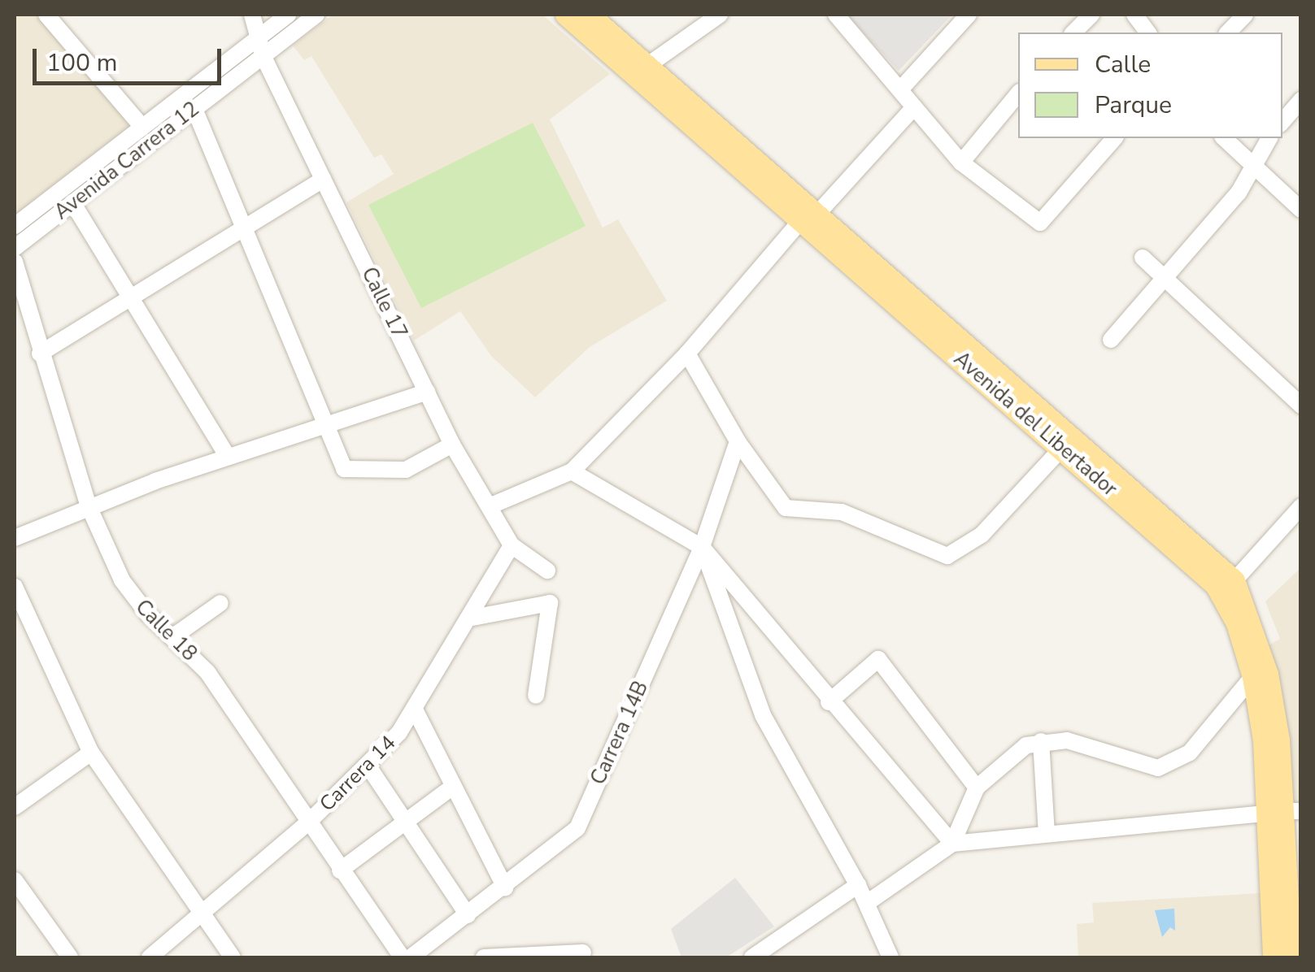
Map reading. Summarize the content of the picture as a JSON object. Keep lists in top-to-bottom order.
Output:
{
  "streets": {
    "main road": ["Avenida del Libertador"],
    "street": [
      "Avenida Carrera 12",
      "Calle 17",
      "Calle 18",
      "Carrera 14B",
      "Carrera 14"
    ]
  },
  "crossings": [
    ["Avenida Carrera 12", "Calle 17"],
    ["Calle 17", "Carrera 14"],
    ["Calle 18", "Carrera 14"]
  ],
  "legend": ["Calle", "Parque"],
  "scale_bar": "100 m"
}
